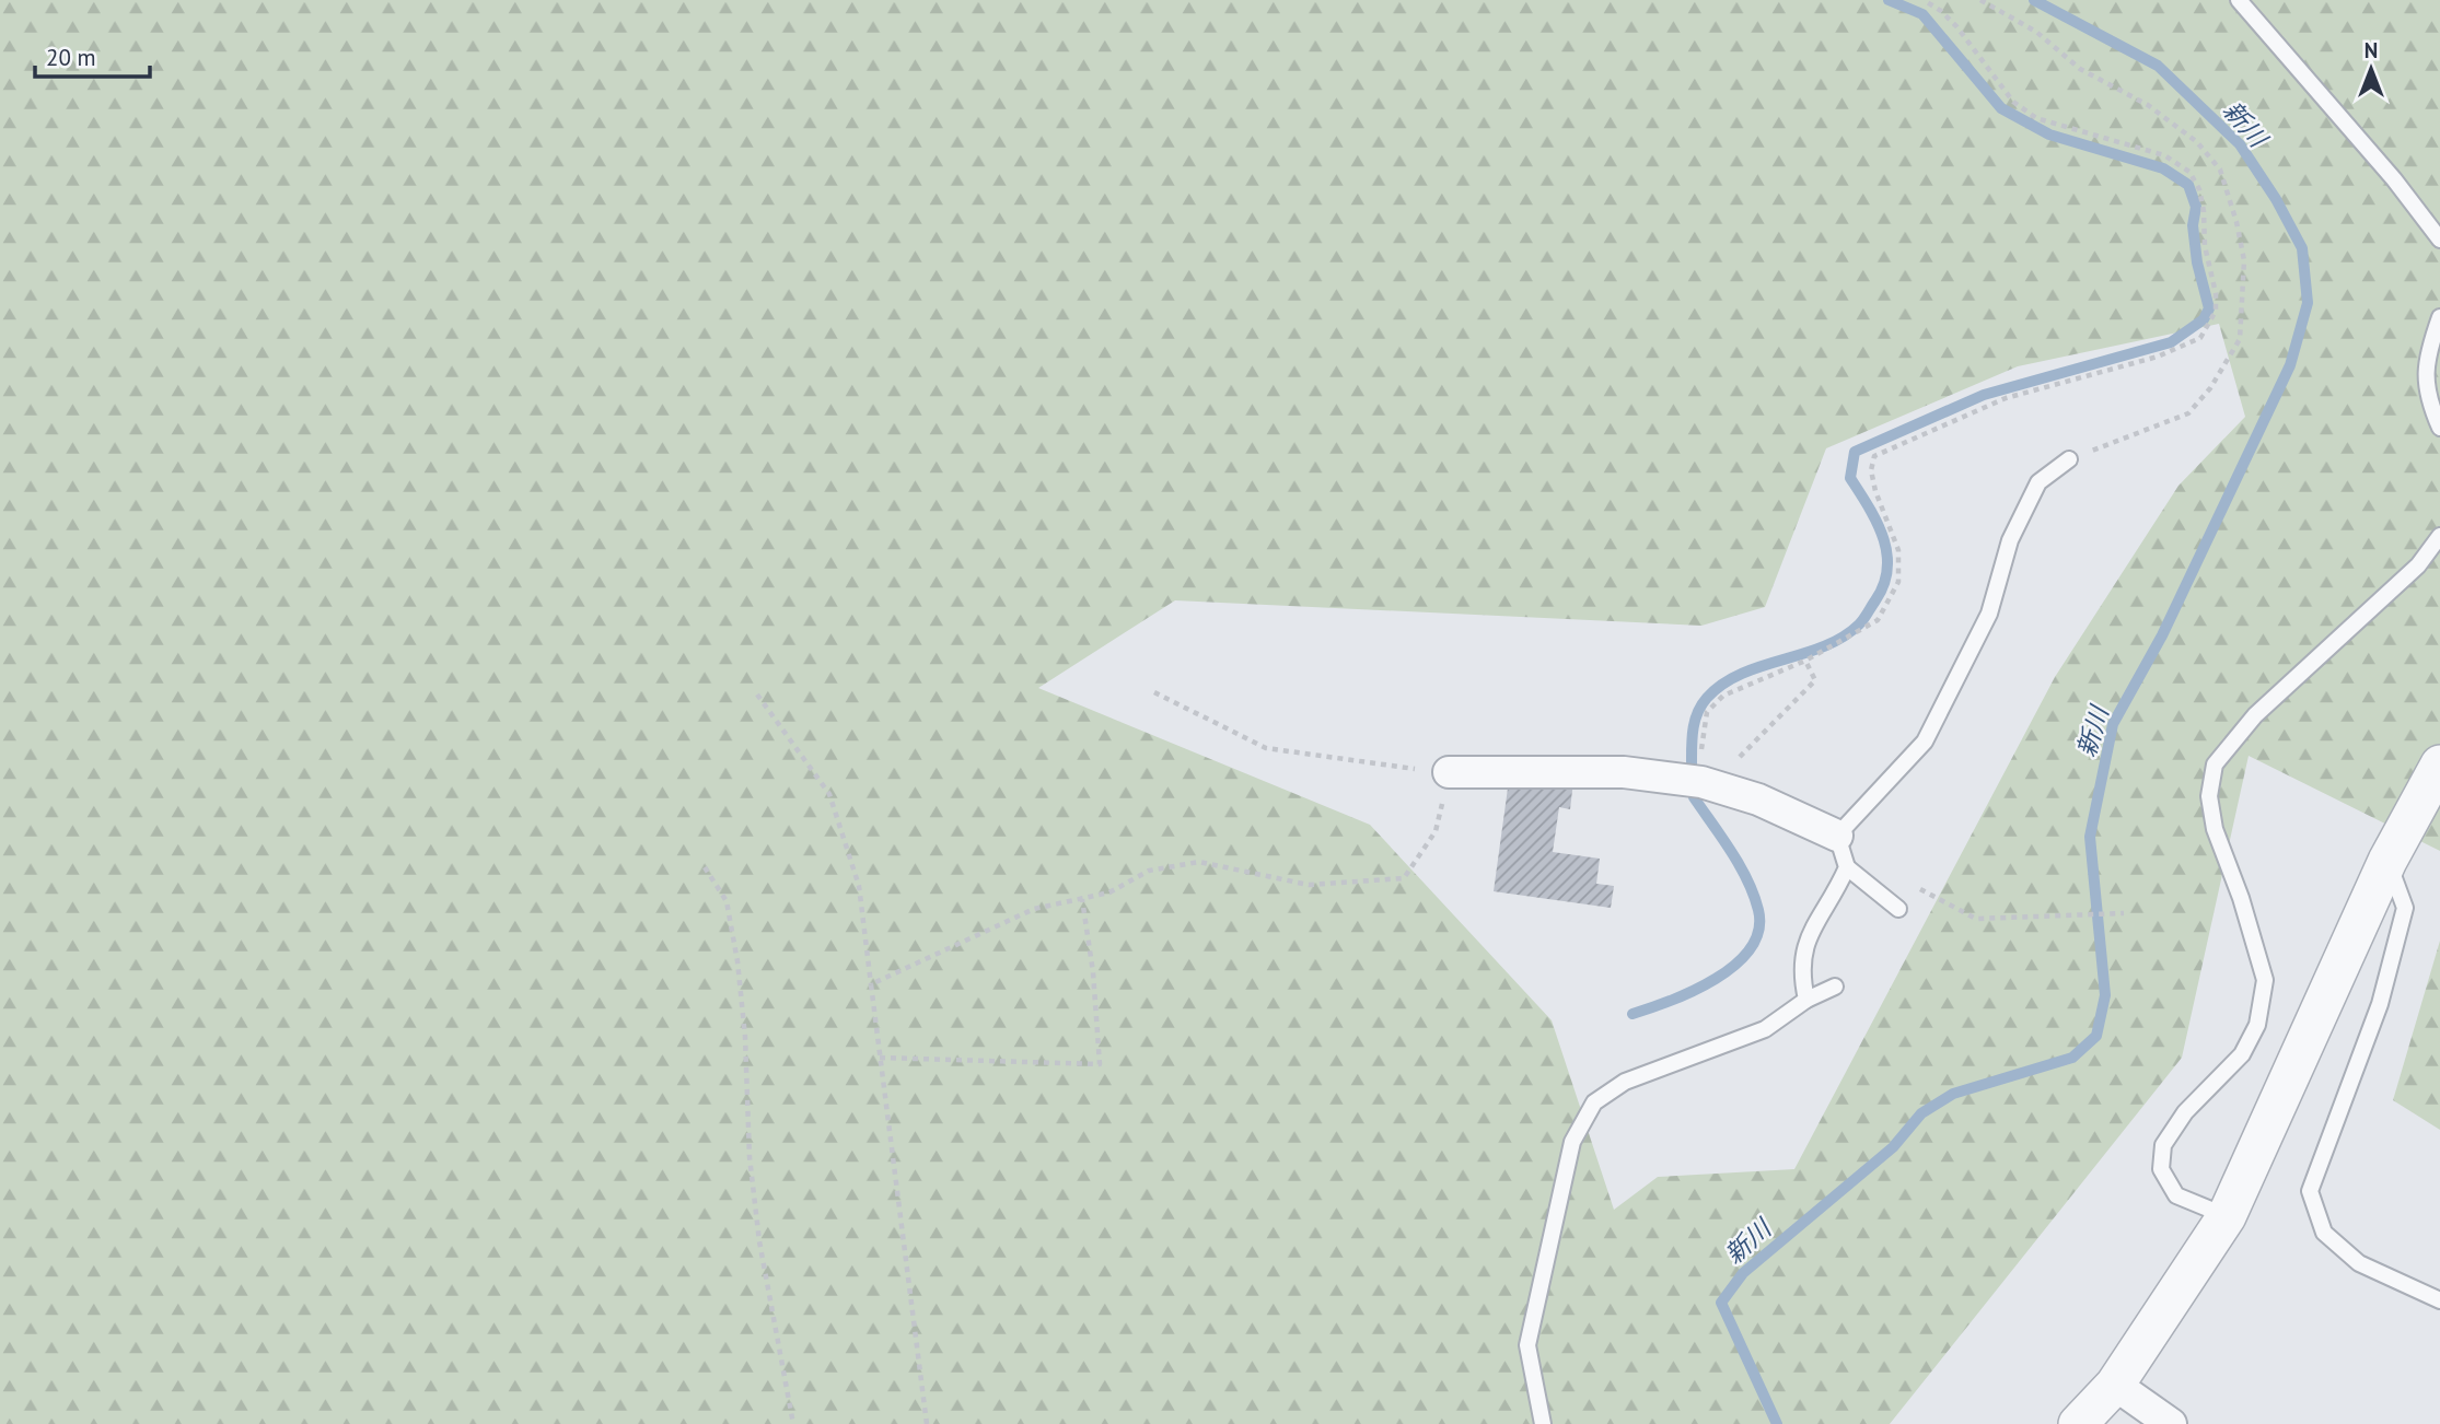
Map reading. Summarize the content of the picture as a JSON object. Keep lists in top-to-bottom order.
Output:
{
  "water": ["新川"],
  "scale_bar": "20 m",
  "north": "top"
}
